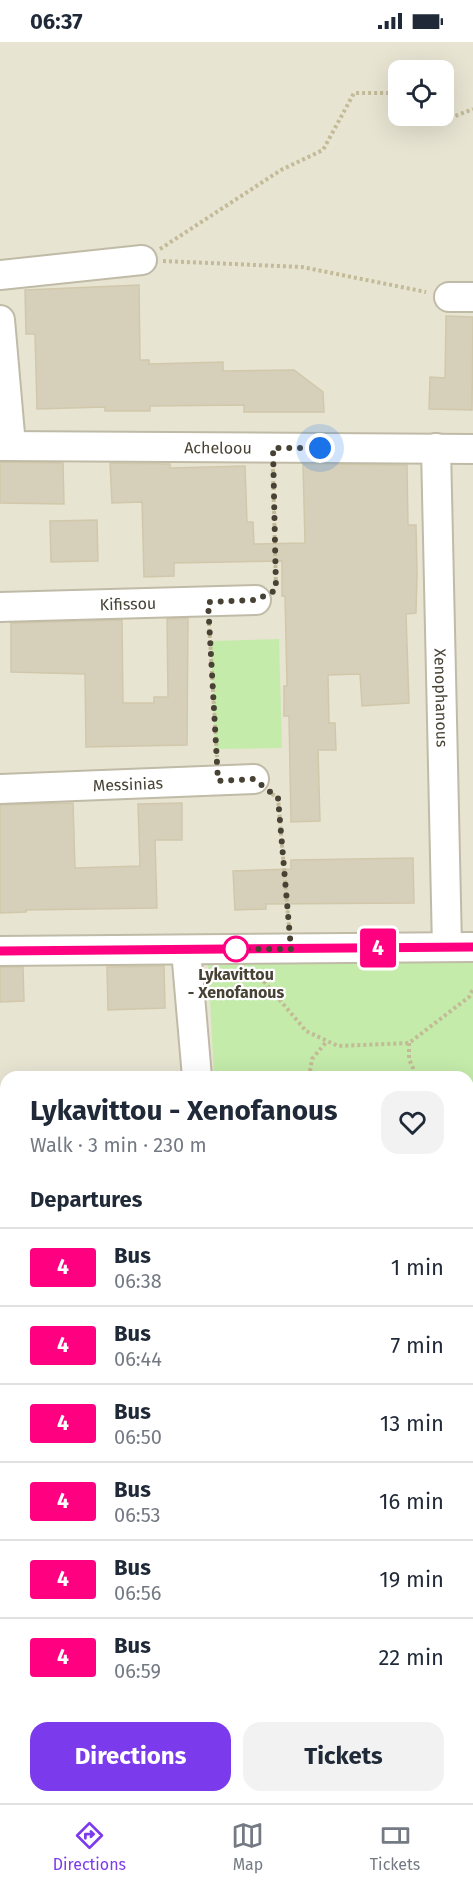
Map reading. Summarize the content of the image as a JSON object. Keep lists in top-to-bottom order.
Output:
{
  "streets": {
    "street": [
      "Acheloou",
      "Kifissou",
      "Xenophanous",
      "Messinias"
    ]
  },
  "crossings": [
    ["Acheloou", "Xenophanous"]
  ],
  "places": ["Lykavittou - Xenofanous"],
  "lines": ["bus line 4"],
  "page": {
    "status": "06:37",
    "on_map": "4",
    "heading": [
      ["Lykavittou - Xenofanous", "Walk · 3 min · 230 m"],
      "Departures"
    ],
    "list": [
      {
        "mark": "4",
        "name": "Bus",
        "note": "06:38",
        "value": "1 min"
      },
      {
        "mark": "4",
        "name": "Bus",
        "note": "06:44",
        "value": "7 min"
      },
      {
        "mark": "4",
        "name": "Bus",
        "note": "06:50",
        "value": "13 min"
      },
      {
        "mark": "4",
        "name": "Bus",
        "note": "06:53",
        "value": "16 min"
      },
      {
        "mark": "4",
        "name": "Bus",
        "note": "06:56",
        "value": "19 min"
      },
      {
        "mark": "4",
        "name": "Bus",
        "note": "06:59",
        "value": "22 min"
      }
    ],
    "buttons": ["Directions", "Tickets"],
    "tabs": ["Directions", "Map", "Tickets"]
  }
}
